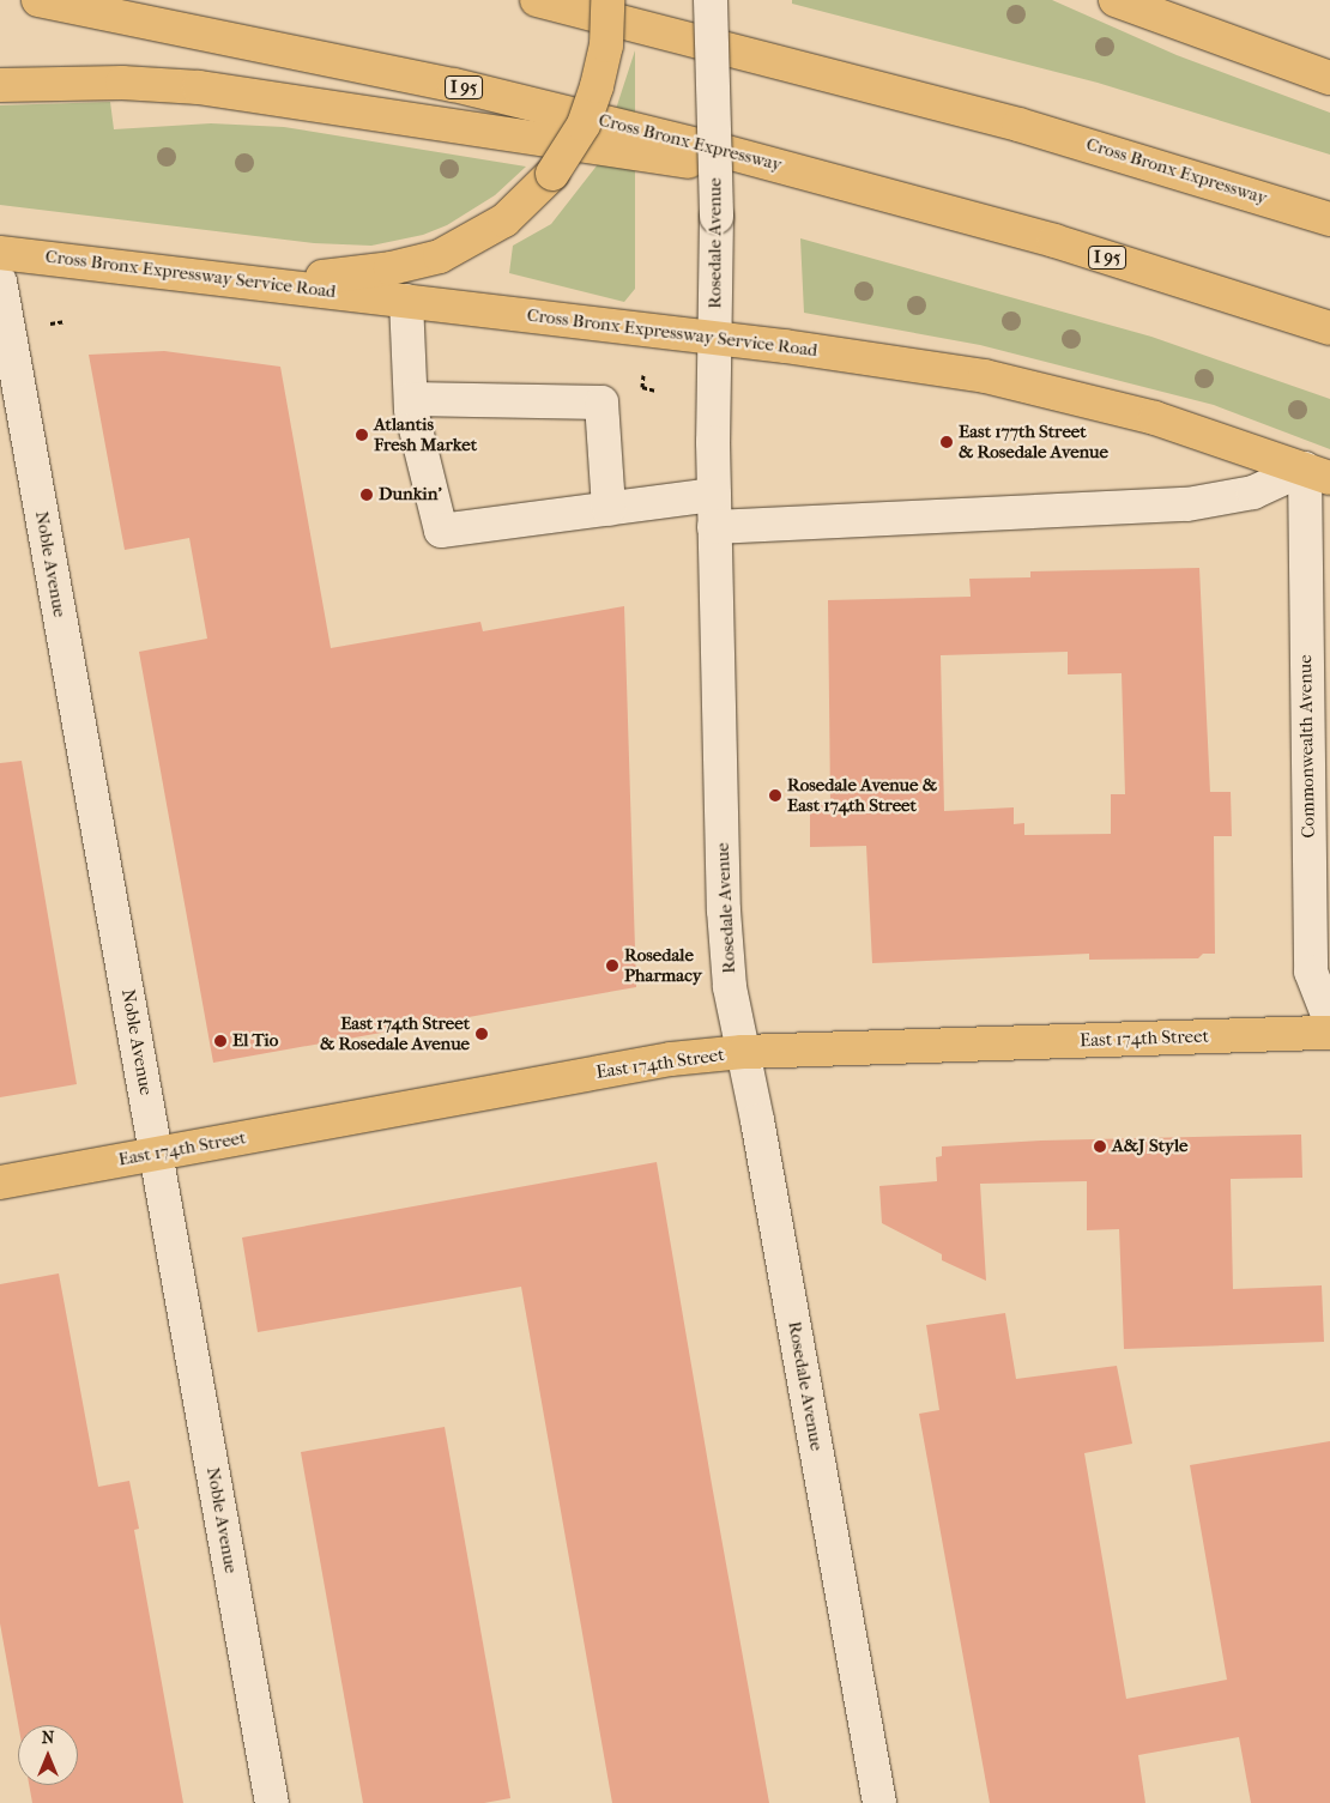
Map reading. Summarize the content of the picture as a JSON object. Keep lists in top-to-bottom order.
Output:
{
  "streets": {
    "main road": [
      "I 95",
      "Cross Bronx Expressway",
      "Cross Bronx Expressway Service Road",
      "East 174th Street"
    ],
    "street": ["Rosedale Avenue", "Noble Avenue", "Commonwealth Avenue"]
  },
  "crossings": [
    ["Rosedale Avenue", "Cross Bronx Expressway Service Road"],
    ["Rosedale Avenue", "East 174th Street"],
    ["Cross Bronx Expressway Service Road", "Commonwealth Avenue"],
    ["Noble Avenue", "East 174th Street"]
  ],
  "places": [
    "Atlantis Fresh Market",
    "East 177th Street & Rosedale Avenue",
    "Dunkin'",
    "Rosedale Avenue & East 174th Street",
    "Rosedale Pharmacy",
    "East 174th Street & Rosedale Avenue",
    "El Tio",
    "A&J Style"
  ],
  "north": "top"
}
